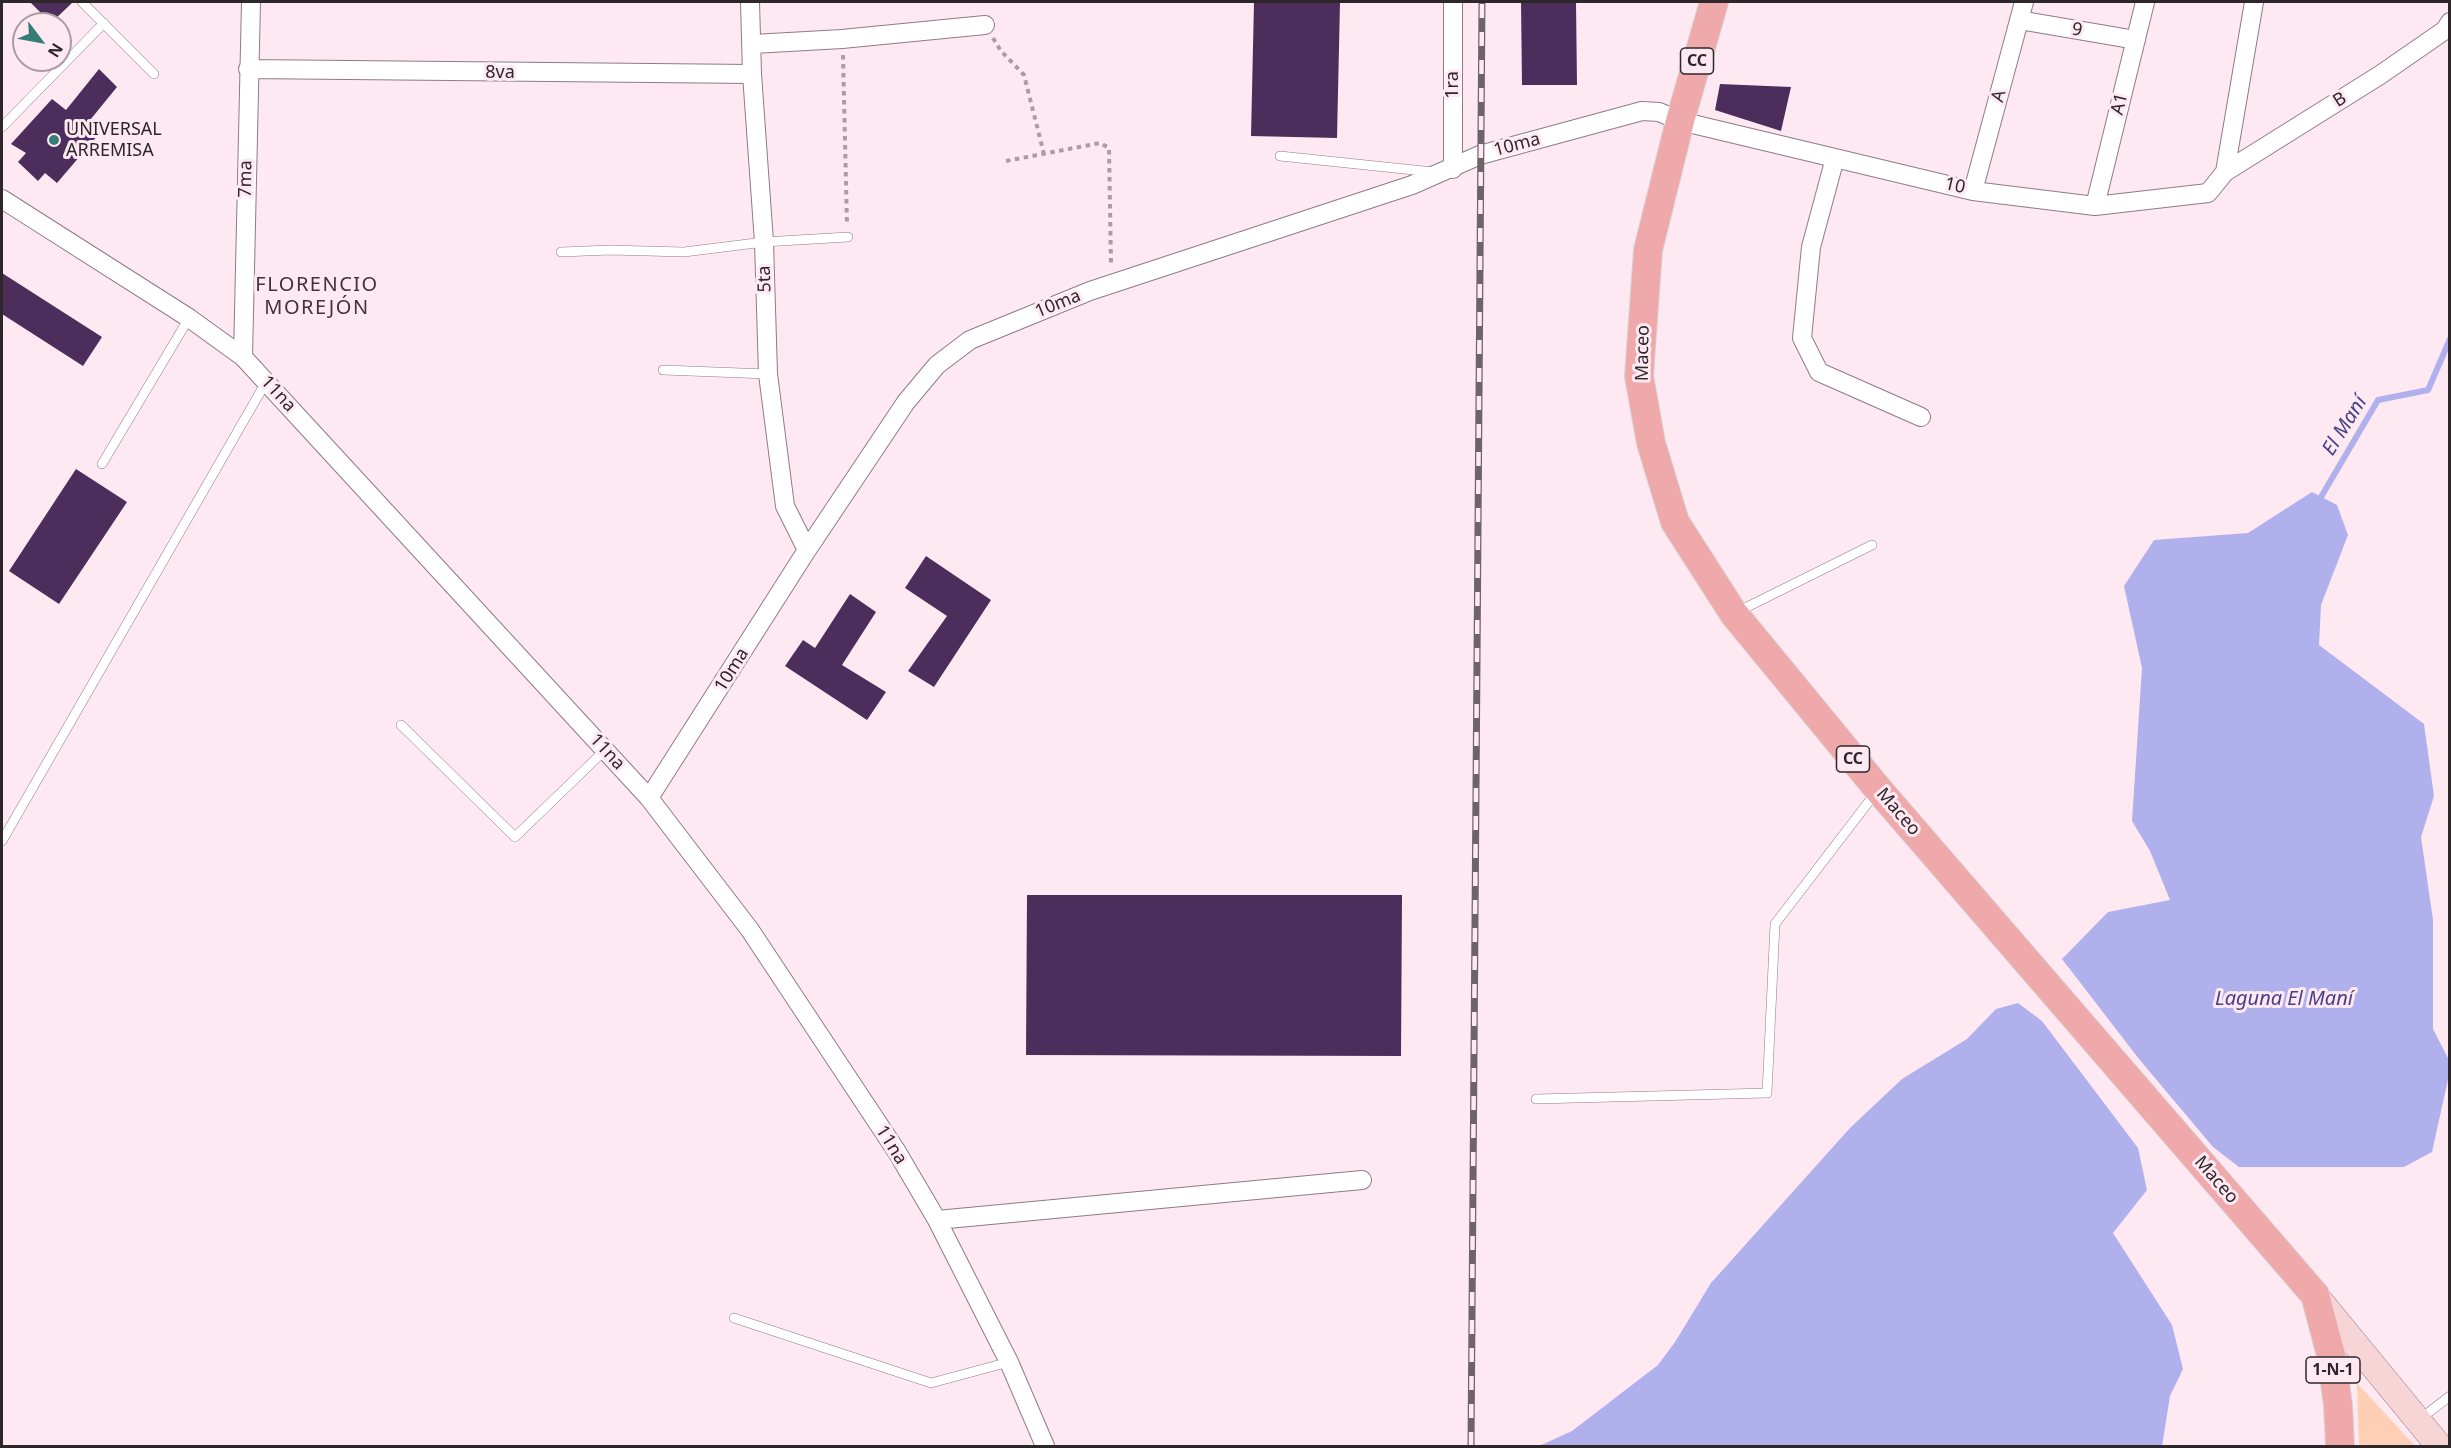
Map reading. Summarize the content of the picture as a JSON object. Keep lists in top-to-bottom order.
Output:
{
  "streets": {
    "main road": ["CC", "Maceo", "1-N-1"],
    "street": [
      "9",
      "8va",
      "1ra",
      "A",
      "B",
      "A1",
      "10ma",
      "7ma",
      "10",
      "5ta",
      "11na"
    ]
  },
  "crossings": [
    ["9", "A"],
    ["9", "A1"],
    ["CC", "Maceo"],
    ["8va", "7ma"],
    ["8va", "5ta"],
    ["1ra", "10ma"],
    ["A", "10"],
    ["B", "10"],
    ["A1", "10"],
    ["10ma", "10"],
    ["10ma", "5ta"],
    ["10ma", "Maceo"],
    ["10ma", "11na"],
    ["7ma", "11na"],
    ["10", "Maceo"]
  ],
  "districts": ["FLORENCIO MOREJÓN"],
  "water": ["El Maní", "Laguna El Maní"],
  "places": ["UNIVERSAL ARREMISA"],
  "north": "bottom right"
}
